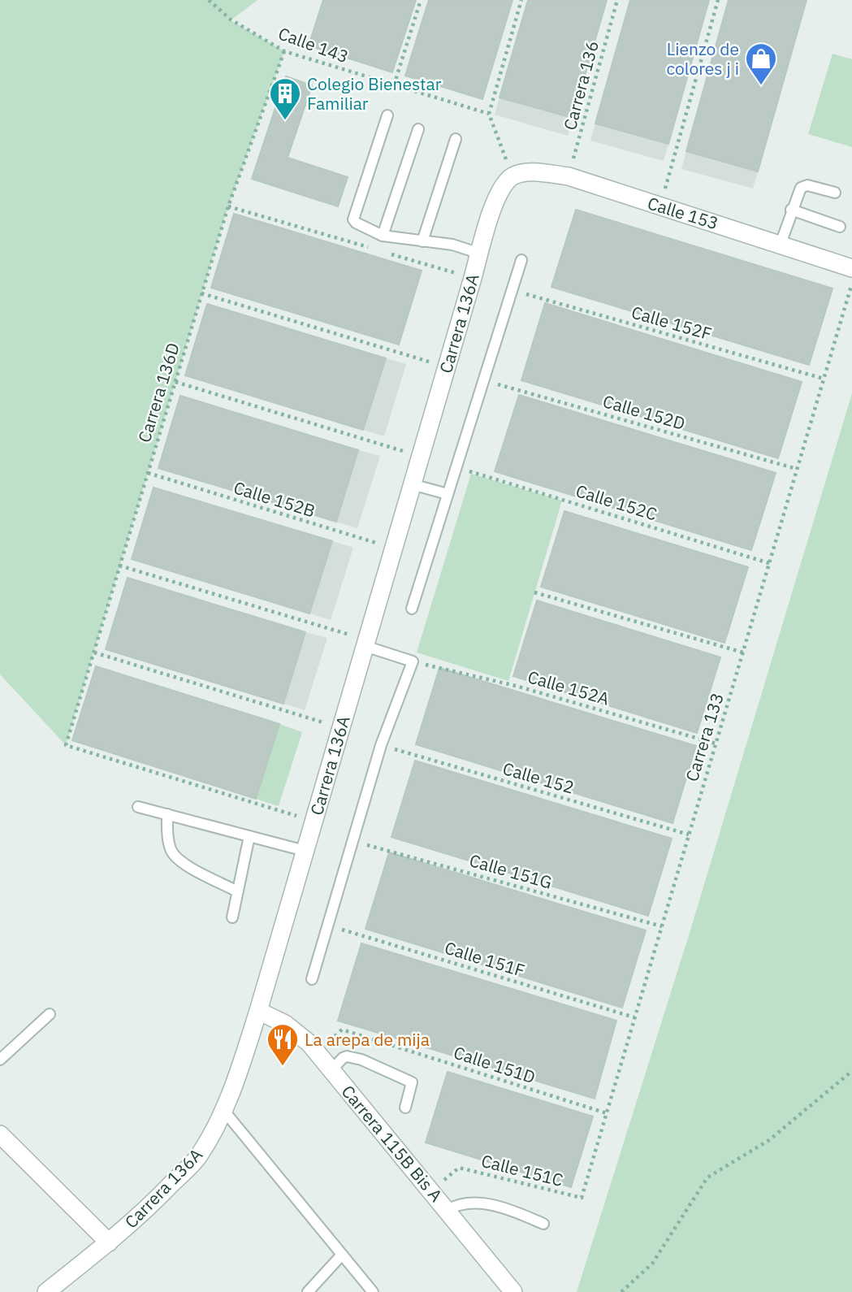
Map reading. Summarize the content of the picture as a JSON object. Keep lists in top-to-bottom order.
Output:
{
  "streets": {
    "street": ["Calle 153", "Carrera 136A", "Carrera 115B Bis A"],
    "path": [
      "Calle 143",
      "Carrera 136",
      "Calle 152F",
      "Carrera 136D",
      "Calle 152D",
      "Calle 152B",
      "Calle 152C",
      "Calle 152A",
      "Carrera 133",
      "Calle 152",
      "Calle 151G",
      "Calle 151F",
      "Calle 151D",
      "Calle 151C"
    ]
  },
  "crossings": [
    ["Calle 143", "Carrera 136D"],
    ["Carrera 136", "Calle 153"],
    ["Calle 153", "Carrera 136A"],
    ["Calle 152F", "Carrera 133"],
    ["Carrera 136A", "Carrera 136D"],
    ["Carrera 136A", "Calle 152B"],
    ["Carrera 136A", "Carrera 115B Bis A"],
    ["Carrera 136D", "Calle 152B"],
    ["Calle 152D", "Carrera 133"],
    ["Calle 152C", "Carrera 133"],
    ["Calle 152A", "Carrera 133"],
    ["Carrera 133", "Calle 152"],
    ["Carrera 133", "Calle 151G"],
    ["Carrera 133", "Calle 151F"],
    ["Carrera 133", "Calle 151D"],
    ["Carrera 133", "Calle 151C"],
    ["Calle 151D", "Carrera 115B Bis A"],
    ["Carrera 115B Bis A", "Calle 151C"]
  ],
  "places": {
    "shop": ["Lienzo de colores j i"],
    "building": ["Colegio Bienestar Familiar"],
    "restaurant": ["La arepa de mija"]
  }
}
